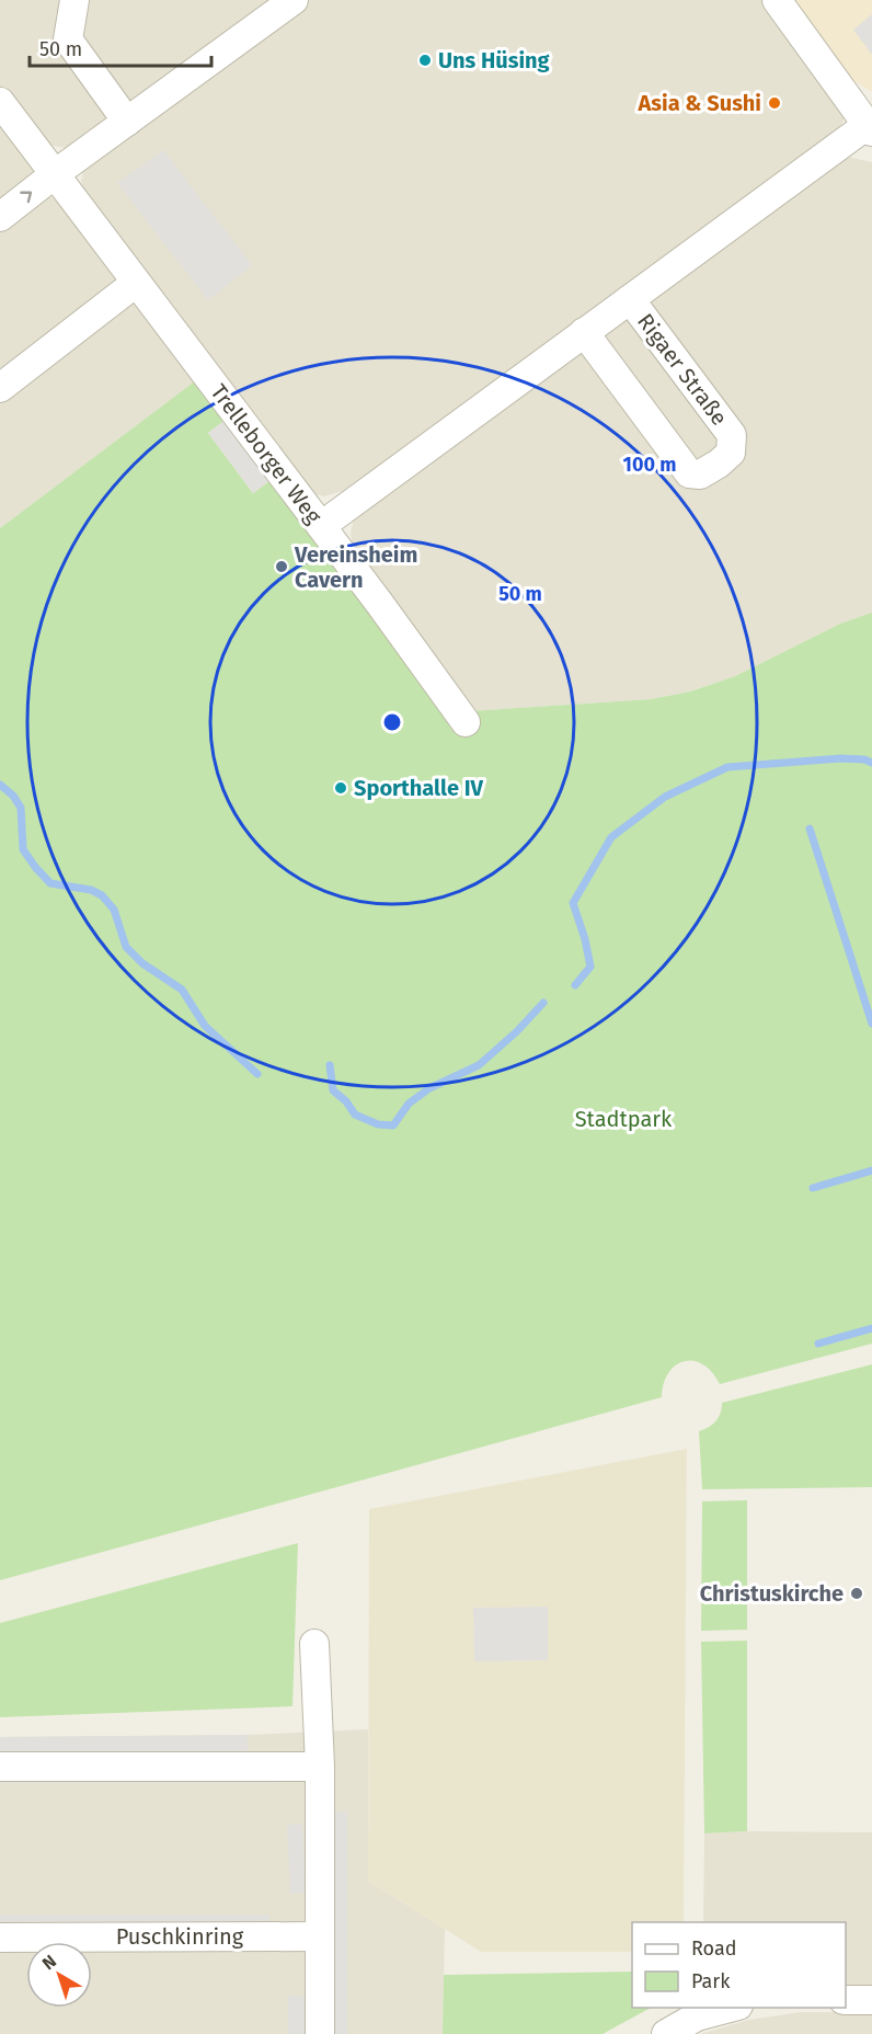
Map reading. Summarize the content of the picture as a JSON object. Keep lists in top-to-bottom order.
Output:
{
  "streets": {
    "street": ["Rigaer Straße", "Trelleborger Weg", "Puschkinring"]
  },
  "crossings": [
    ["Rigaer Straße", "Trelleborger Weg"]
  ],
  "parks": ["Stadtpark"],
  "places": [
    "Uns Hüsing",
    "Asia & Sushi",
    "Vereinsheim Cavern",
    "Sporthalle IV",
    "Christuskirche"
  ],
  "legend": ["Road", "Park"],
  "scale_bar": "50 m",
  "north": "top left",
  "rings": ["100 m", "50 m"]
}
